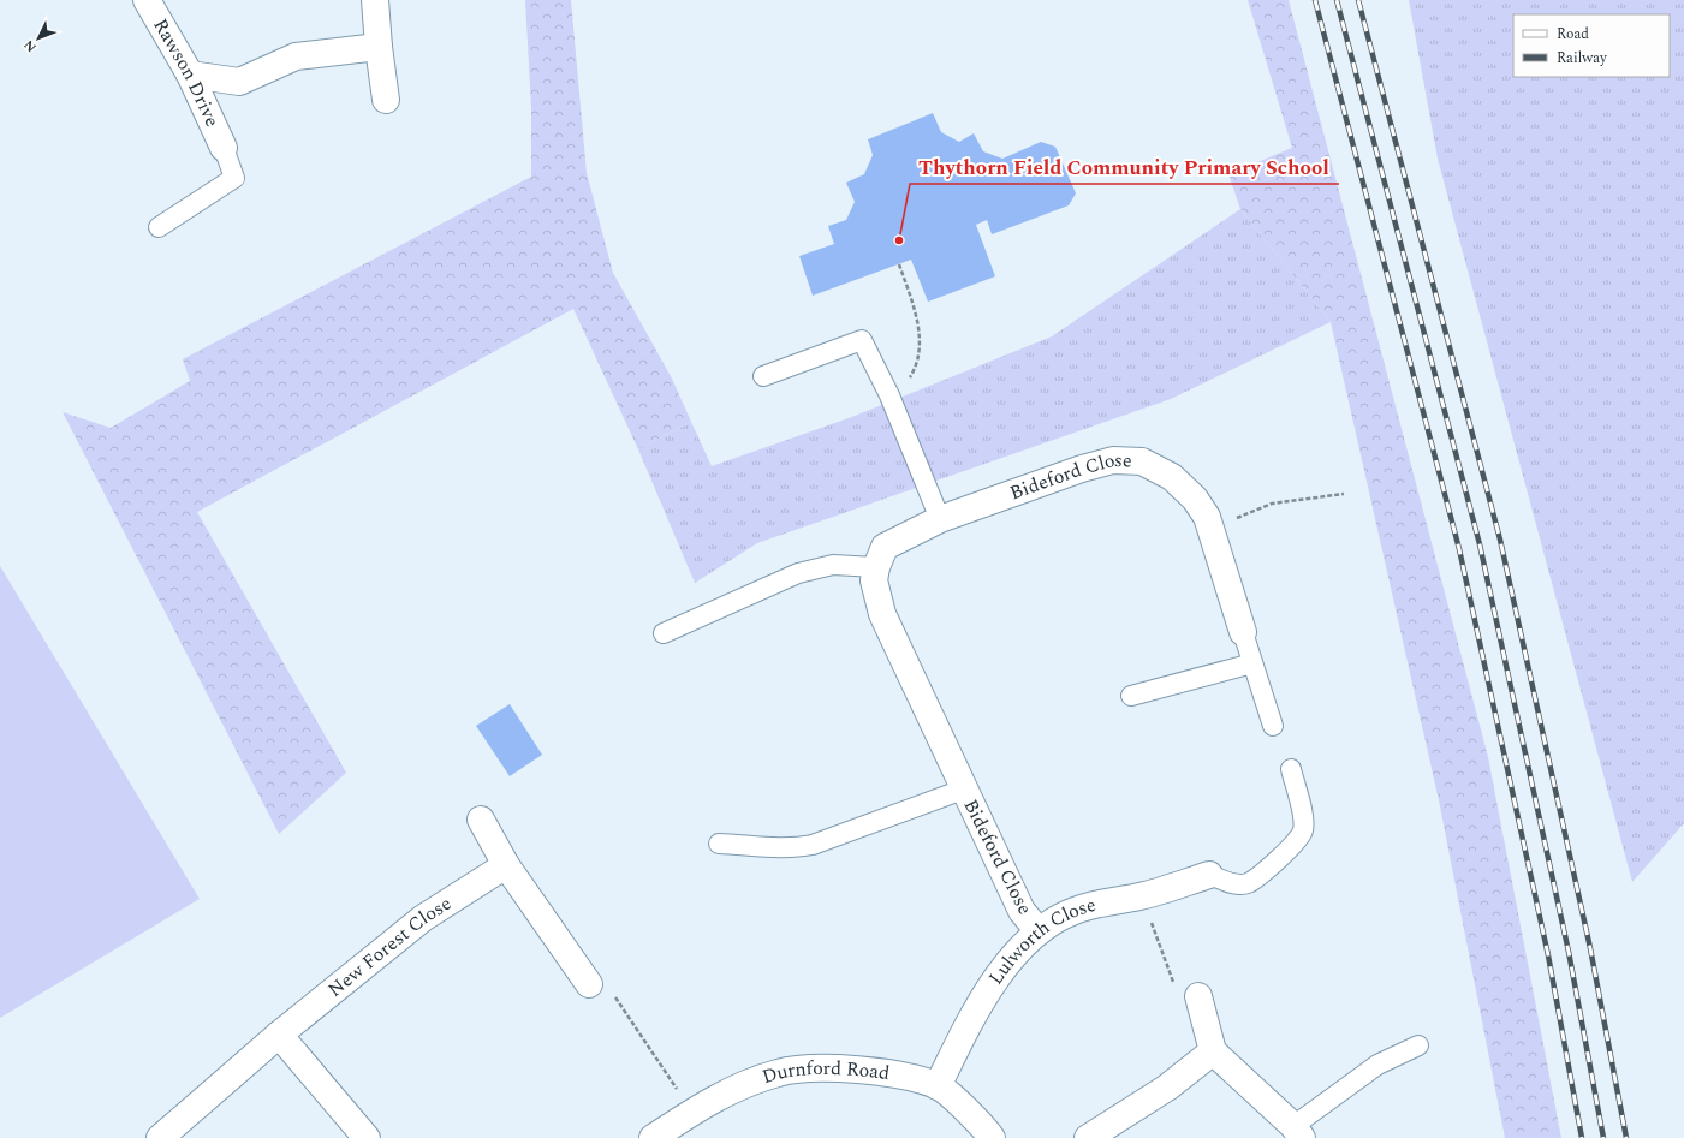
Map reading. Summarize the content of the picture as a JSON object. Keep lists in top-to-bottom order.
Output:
{
  "streets": {
    "street": [
      "Rawson Drive",
      "Bideford Close",
      "New Forest Close",
      "Lulworth Close",
      "Durnford Road"
    ]
  },
  "crossings": [
    ["Bideford Close", "Lulworth Close"],
    ["Lulworth Close", "Durnford Road"]
  ],
  "places": ["Thythorn Field Community Primary School"],
  "legend": ["Road", "Railway"],
  "north": "bottom left"
}
